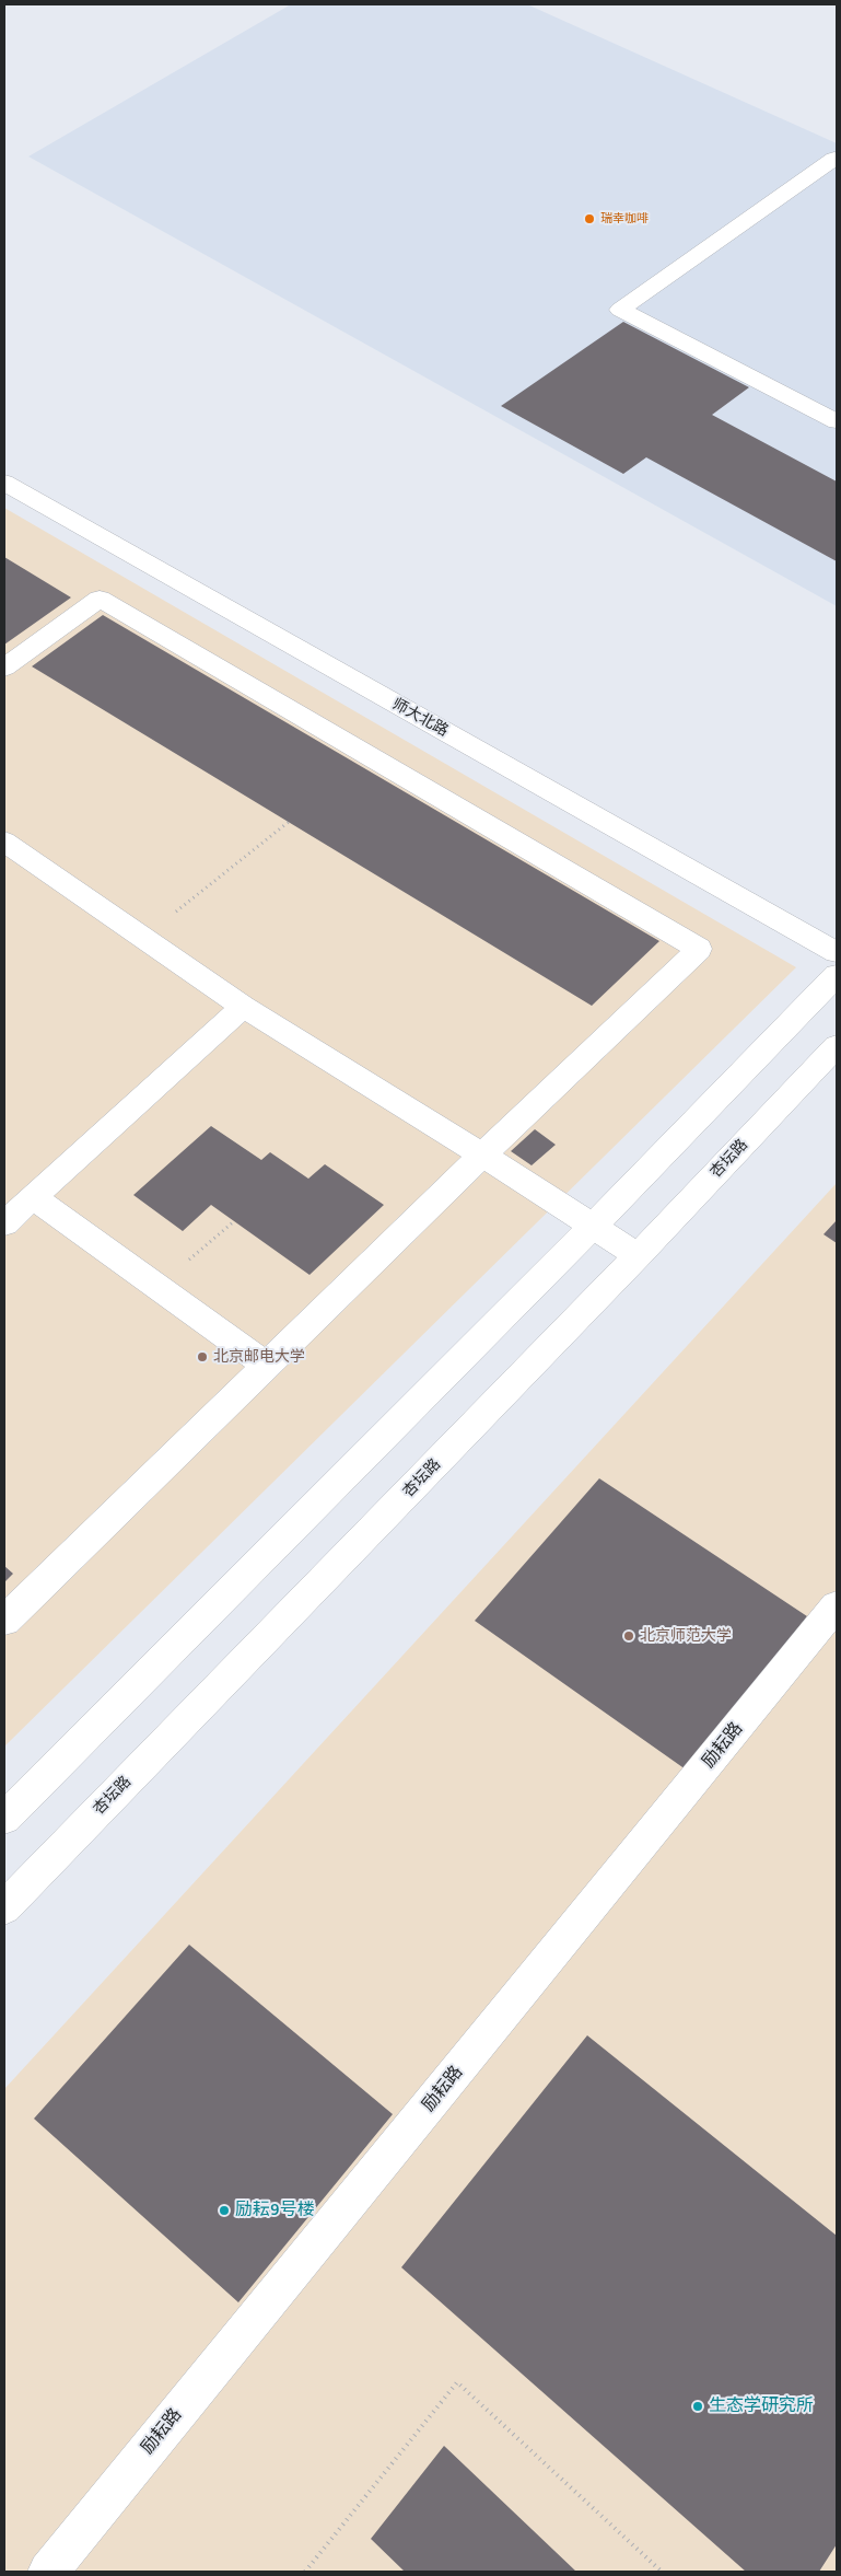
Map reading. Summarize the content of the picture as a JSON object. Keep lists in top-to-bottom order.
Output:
{
  "streets": {
    "street": ["师大北路", "杏坛路", "励耘路"]
  },
  "places": [
    "瑞幸咖啡",
    "北京邮电大学",
    "北京师范大学",
    "励耘9号楼",
    "生态学研究所"
  ]
}
